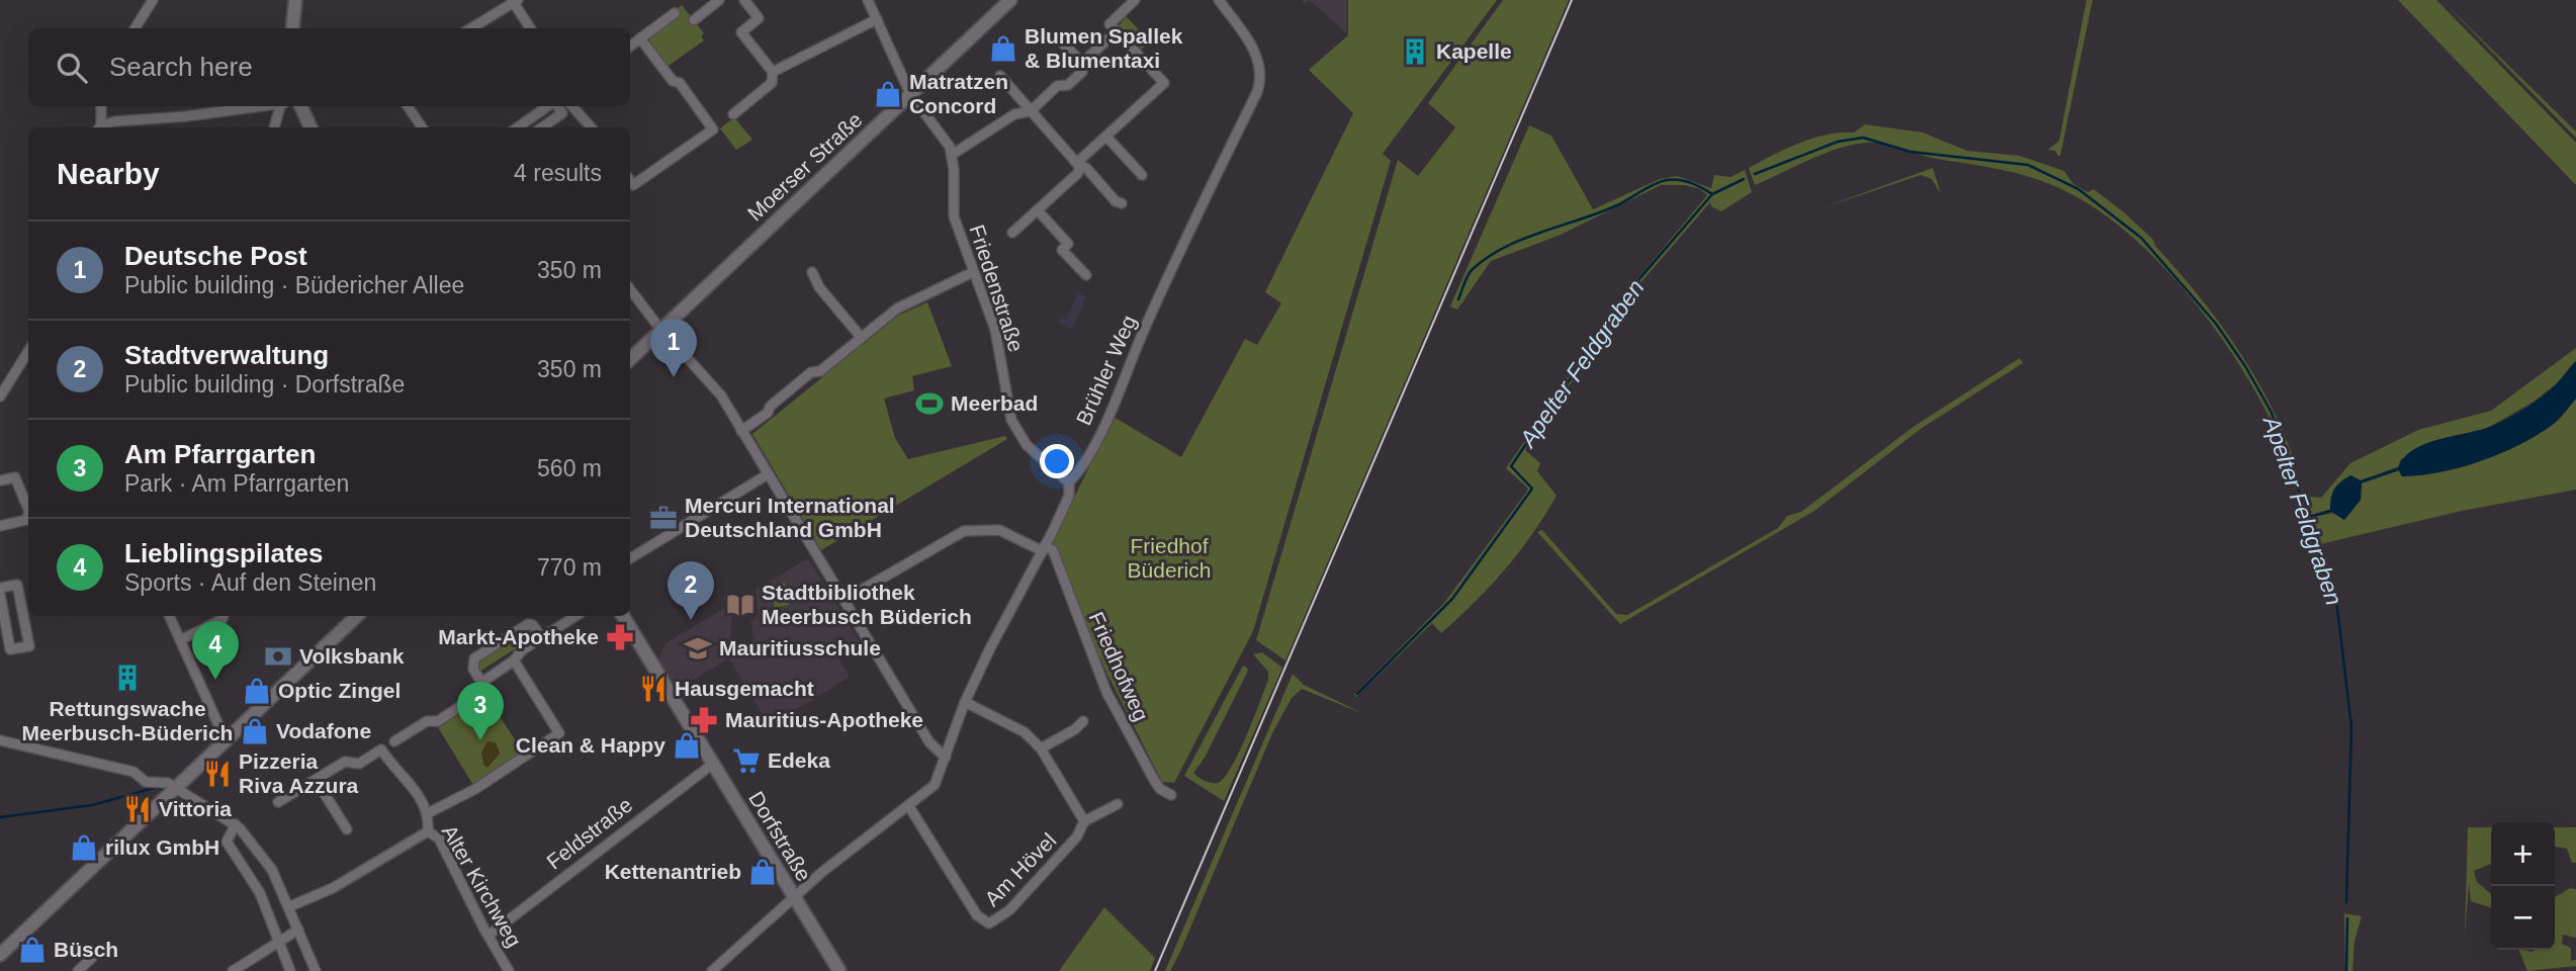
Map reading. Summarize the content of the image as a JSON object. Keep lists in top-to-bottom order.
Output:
{
  "streets": {
    "main road": ["Moerser Straße", "Dorfstraße"],
    "street": [
      "Friedenstraße",
      "Brühler Weg",
      "Friedhofweg",
      "Feldstraße",
      "Am Hövel",
      "Alter Kirchweg"
    ]
  },
  "crossings": [
    ["Moerser Straße", "Friedenstraße"],
    ["Friedenstraße", "Brühler Weg"],
    ["Brühler Weg", "Friedhofweg"],
    ["Brühler Weg", "Dorfstraße"],
    ["Brühler Weg", "Am Hövel"],
    ["Feldstraße", "Dorfstraße"],
    ["Feldstraße", "Alter Kirchweg"]
  ],
  "water": ["Apelter Feldgraben"],
  "parks": ["Friedhof Büderich"],
  "places": {
    "shop": [
      "Blumen Spallek & Blumentaxi",
      "Matratzen Concord",
      "Optic Zingel",
      "Vodafone",
      "Clean & Happy",
      "rilux GmbH",
      "Kettenantrieb",
      "Büsch"
    ],
    "building": ["Kapelle", "Rettungswache Meerbusch-Büderich"],
    "sports": ["Meerbad"],
    "office": ["Mercuri International Deutschland GmbH"],
    "library": ["Stadtbibliothek Meerbusch Büderich"],
    "pharmacy": ["Markt-Apotheke", "Mauritius-Apotheke"],
    "school or university": ["Mauritiusschule"],
    "bank": ["Volksbank"],
    "restaurant": ["Hausgemacht", "Pizzeria Riva Azzura", "Vittoria"],
    "supermarket": ["Edeka"]
  },
  "page": {
    "search": "Search here",
    "heading": ["Nearby", "4 results"],
    "list": [
      {
        "mark": "1",
        "name": "Deutsche Post",
        "note": "Public building · Büdericher Allee",
        "value": "350 m"
      },
      {
        "mark": "2",
        "name": "Stadtverwaltung",
        "note": "Public building · Dorfstraße",
        "value": "350 m"
      },
      {
        "mark": "3",
        "name": "Am Pfarrgarten",
        "note": "Park · Am Pfarrgarten",
        "value": "560 m"
      },
      {
        "mark": "4",
        "name": "Lieblingspilates",
        "note": "Sports · Auf den Steinen",
        "value": "770 m"
      }
    ],
    "pins": [
      "1",
      "2",
      "4",
      "3"
    ],
    "map_buttons": ["+", "−"]
  }
}
